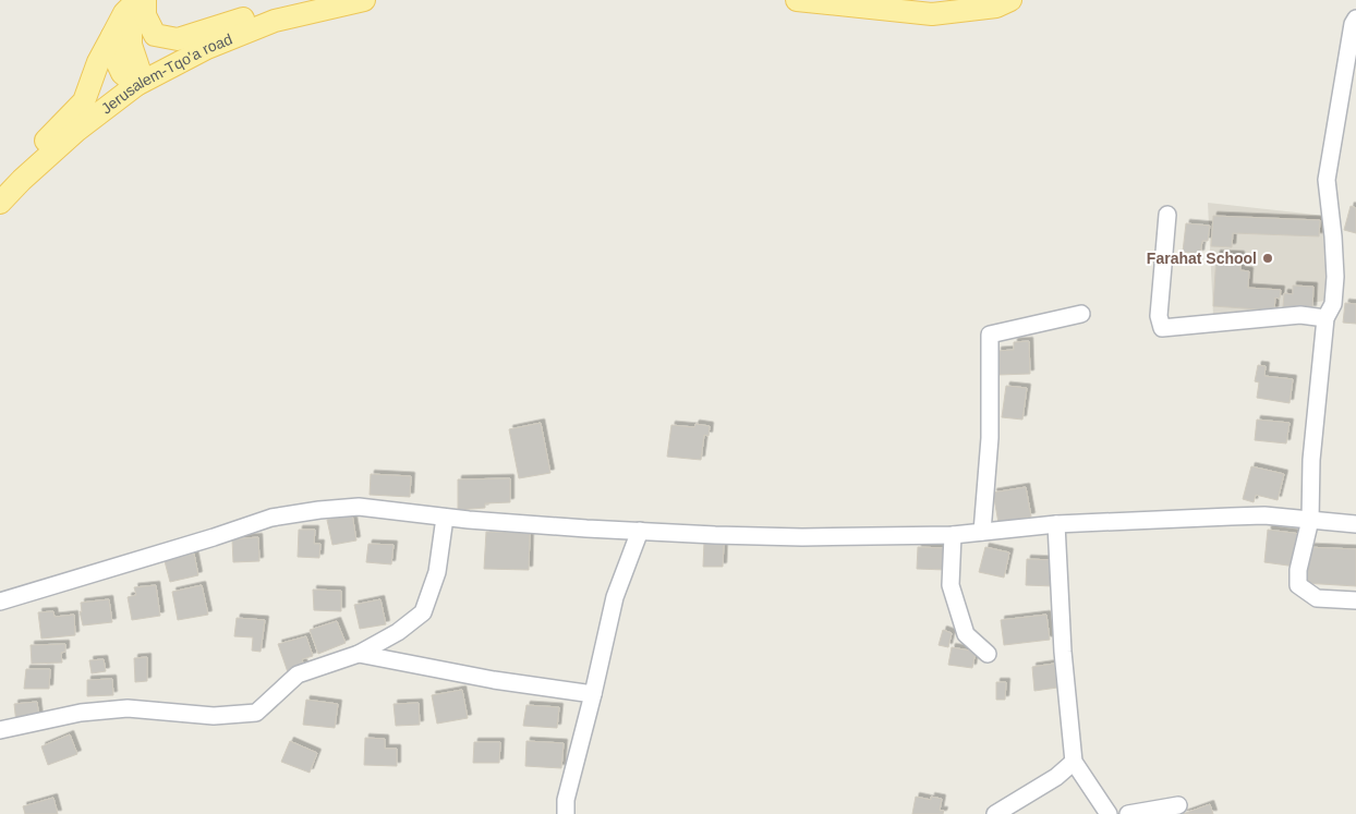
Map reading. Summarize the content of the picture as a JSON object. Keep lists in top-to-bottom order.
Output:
{
  "streets": {
    "main road": ["Jerusalem-Tqo'a road"]
  },
  "places": ["Farahat School"]
}
